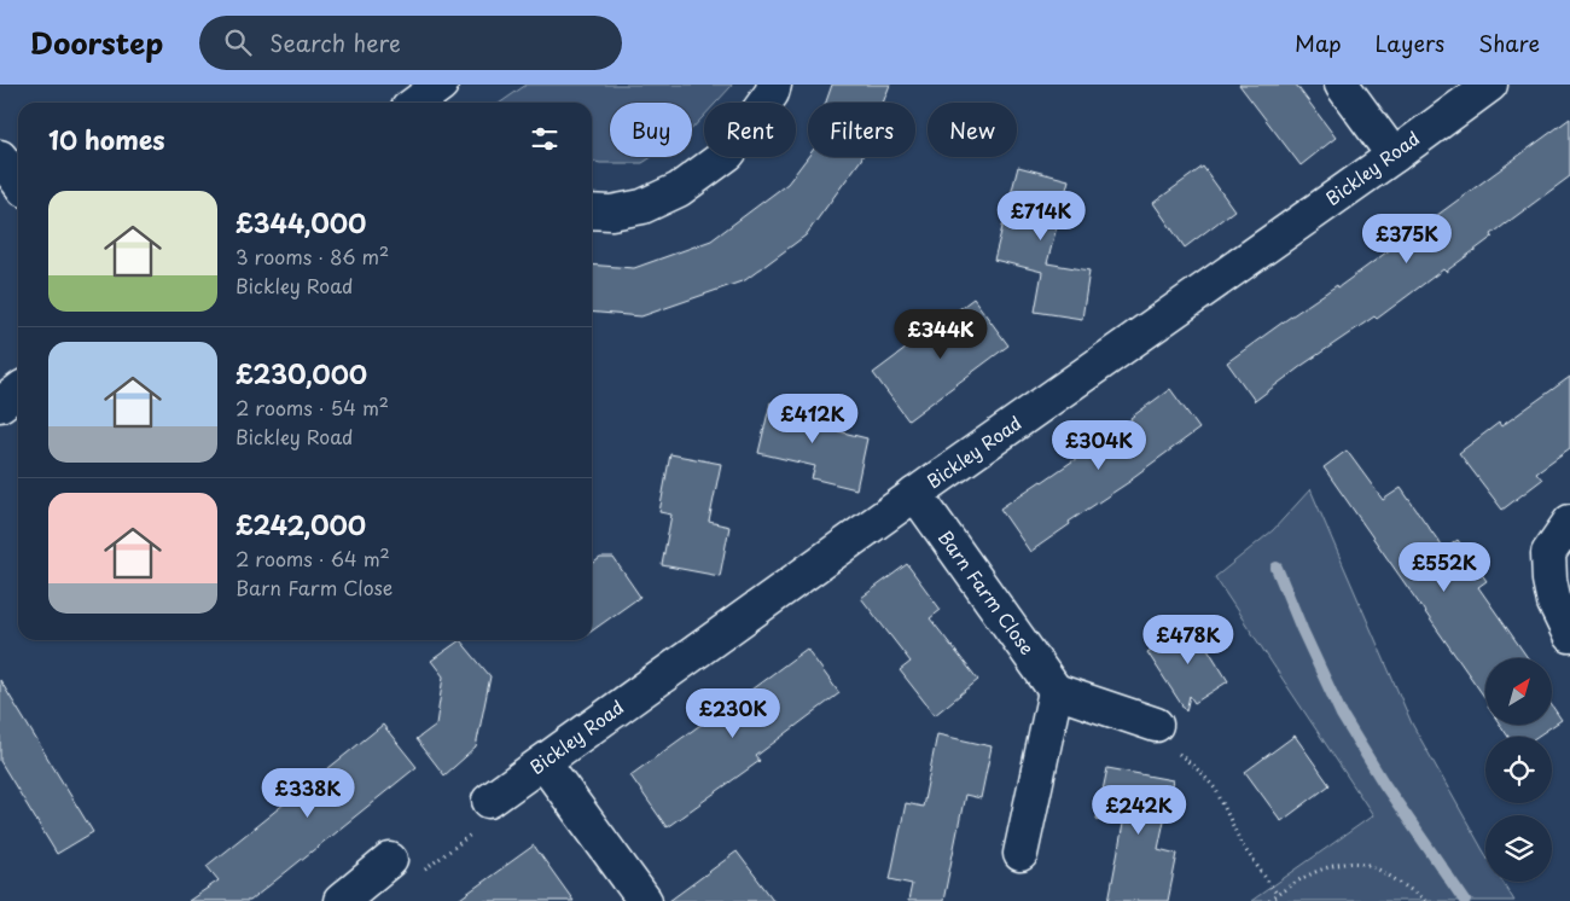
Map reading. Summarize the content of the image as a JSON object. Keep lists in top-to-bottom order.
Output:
{
  "streets": {
    "street": ["Bickley Road", "Barn Farm Close"]
  },
  "crossings": [
    ["Bickley Road", "Barn Farm Close"]
  ],
  "north": "top right",
  "page": {
    "header": "Doorstep",
    "search": "Search here",
    "nav": ["Map", "Layers", "Share"],
    "chip": [
      "Buy",
      "Rent",
      "Filters",
      "New"
    ],
    "heading": "10 homes",
    "list": [
      {
        "name": "£344,000",
        "note": "3 rooms · 86 m² · Bickley Road"
      },
      {
        "name": "£230,000",
        "note": "2 rooms · 54 m² · Bickley Road"
      },
      {
        "name": "£242,000",
        "note": "2 rooms · 64 m² · Barn Farm Close"
      }
    ],
    "price": [
      "£714K",
      "£375K",
      "£344K",
      "£412K",
      "£304K",
      "£552K",
      "£478K",
      "£230K",
      "£338K",
      "£242K"
    ]
  }
}
